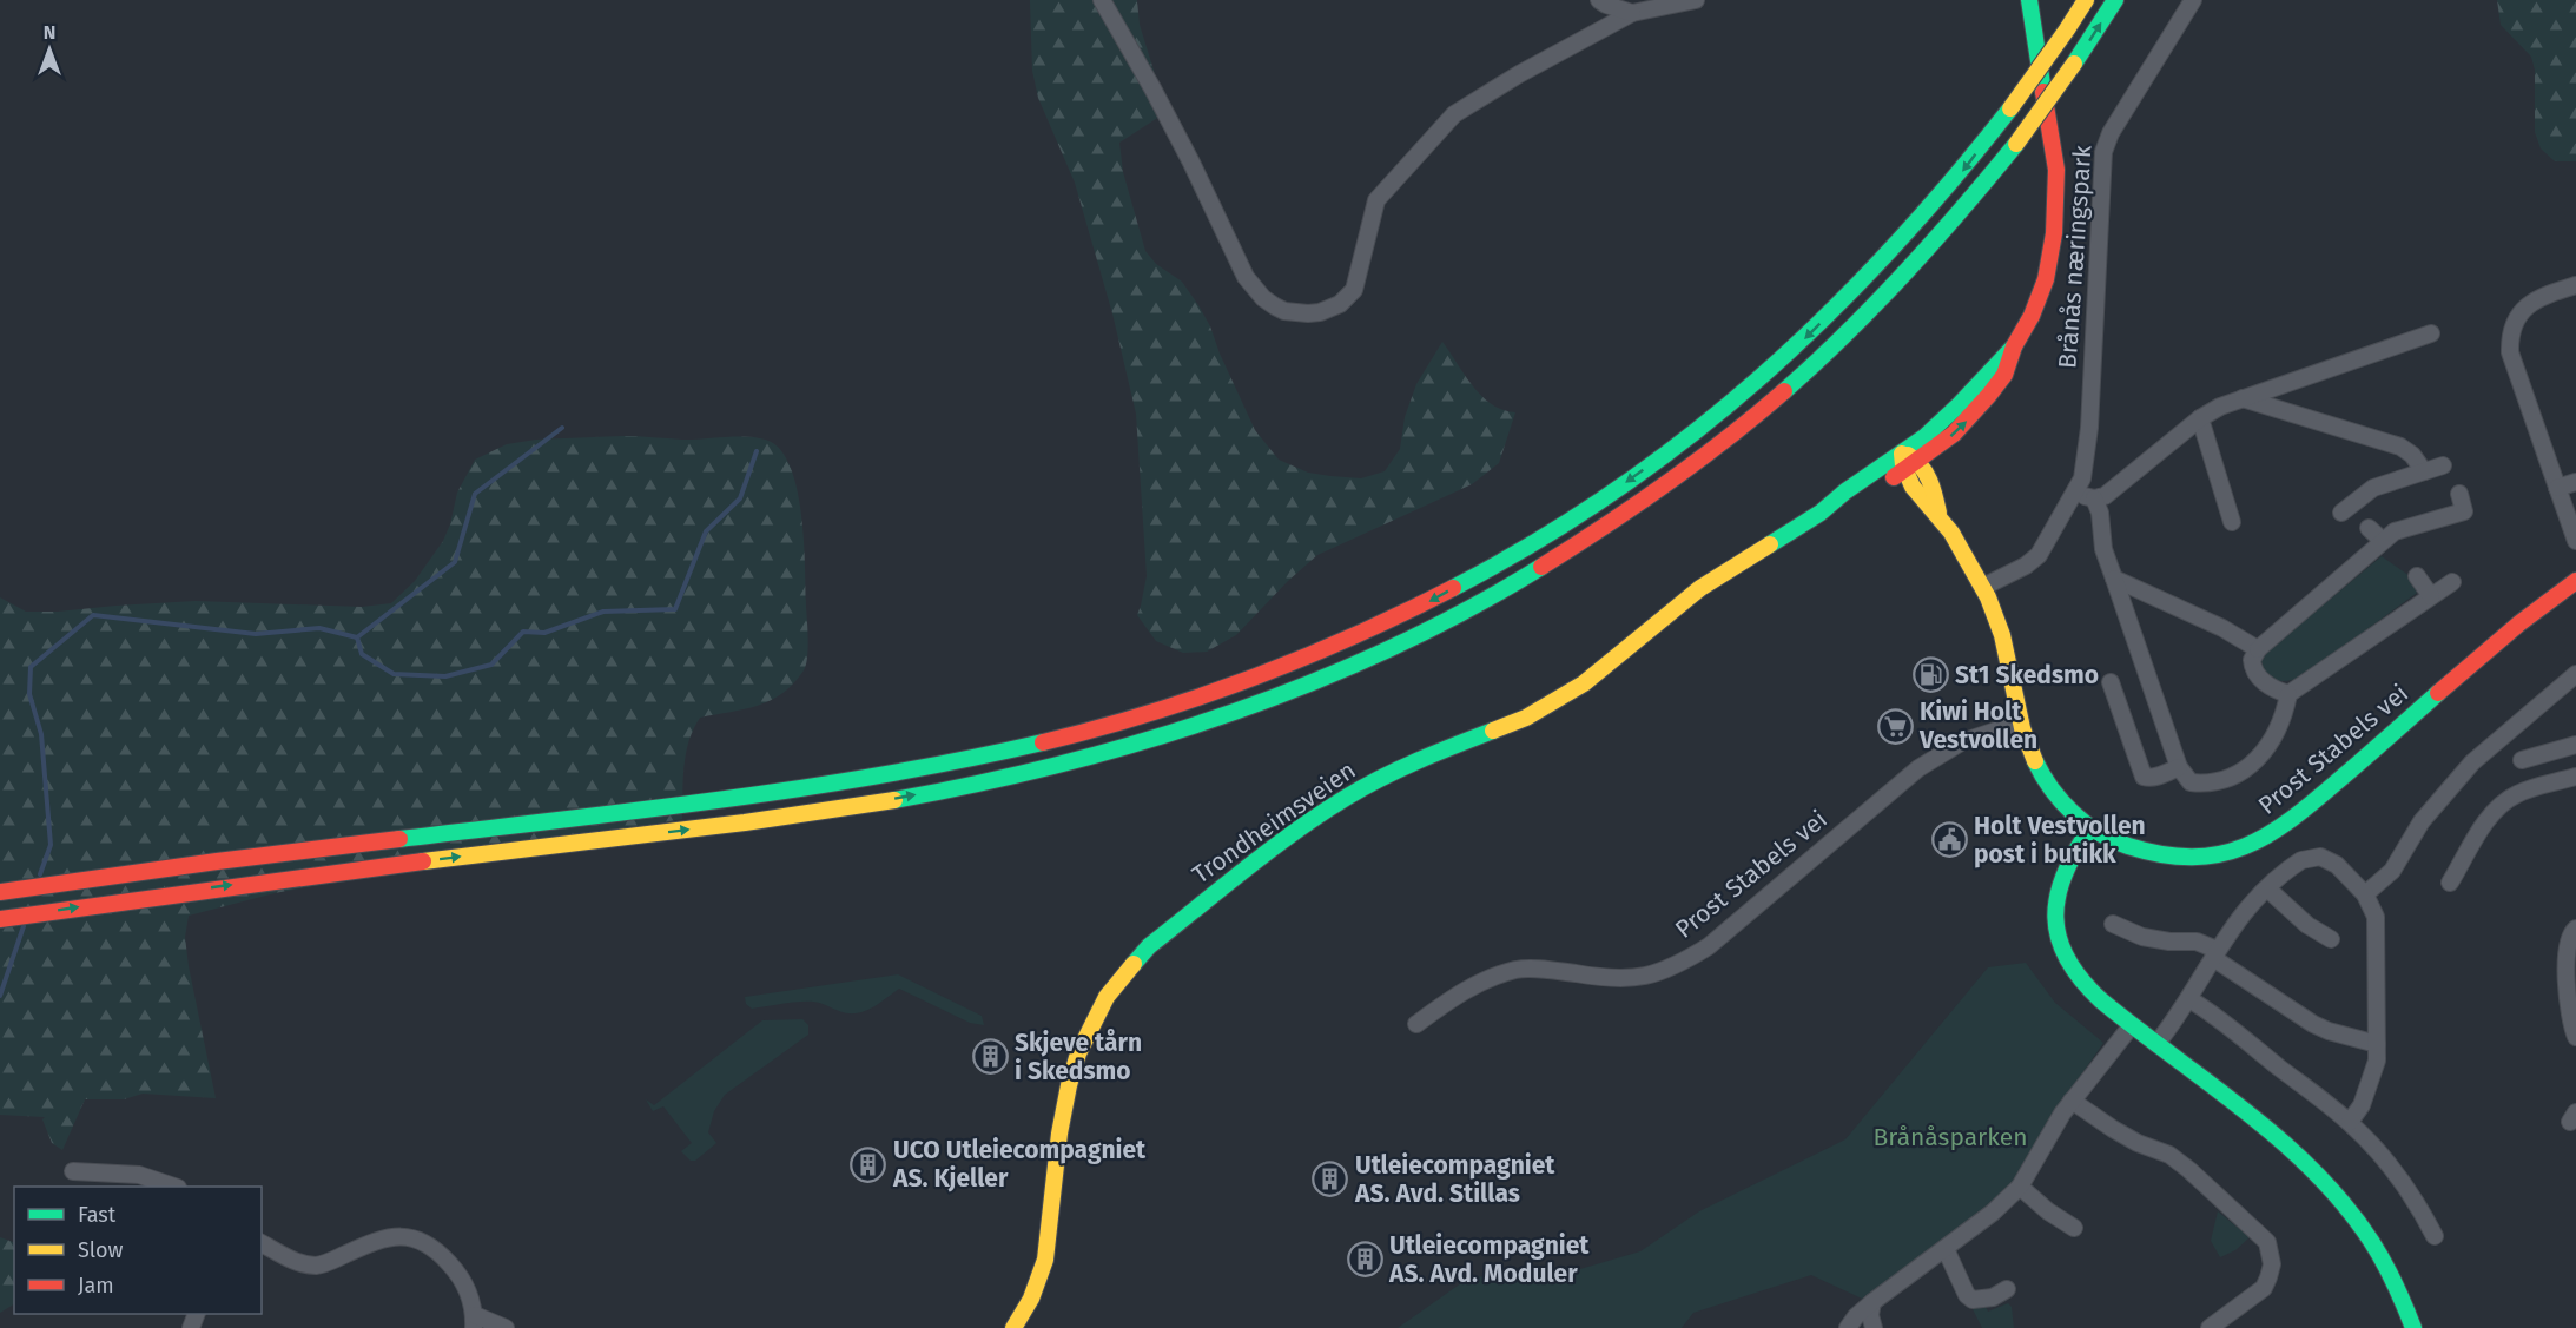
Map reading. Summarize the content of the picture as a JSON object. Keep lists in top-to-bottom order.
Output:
{
  "streets": {
    "main road": ["Prost Stabels vei", "Trondheimsveien"],
    "street": ["Brånås næringspark"]
  },
  "crossings": [
    ["Prost Stabels vei", "Trondheimsveien"]
  ],
  "parks": ["Brånåsparken"],
  "places": {
    "fuel station": ["St1 Skedsmo"],
    "supermarket": ["Kiwi Holt Vestvollen"],
    "public building": ["Holt Vestvollen post i butikk"],
    "building": [
      "Skjeve tårn i Skedsmo",
      "UCO Utleiecompagniet AS. Kjeller",
      "Utleiecompagniet AS. Avd. Stillas",
      "Utleiecompagniet AS. Avd. Moduler"
    ]
  },
  "legend": ["Fast", "Slow", "Jam"],
  "north": "top"
}
